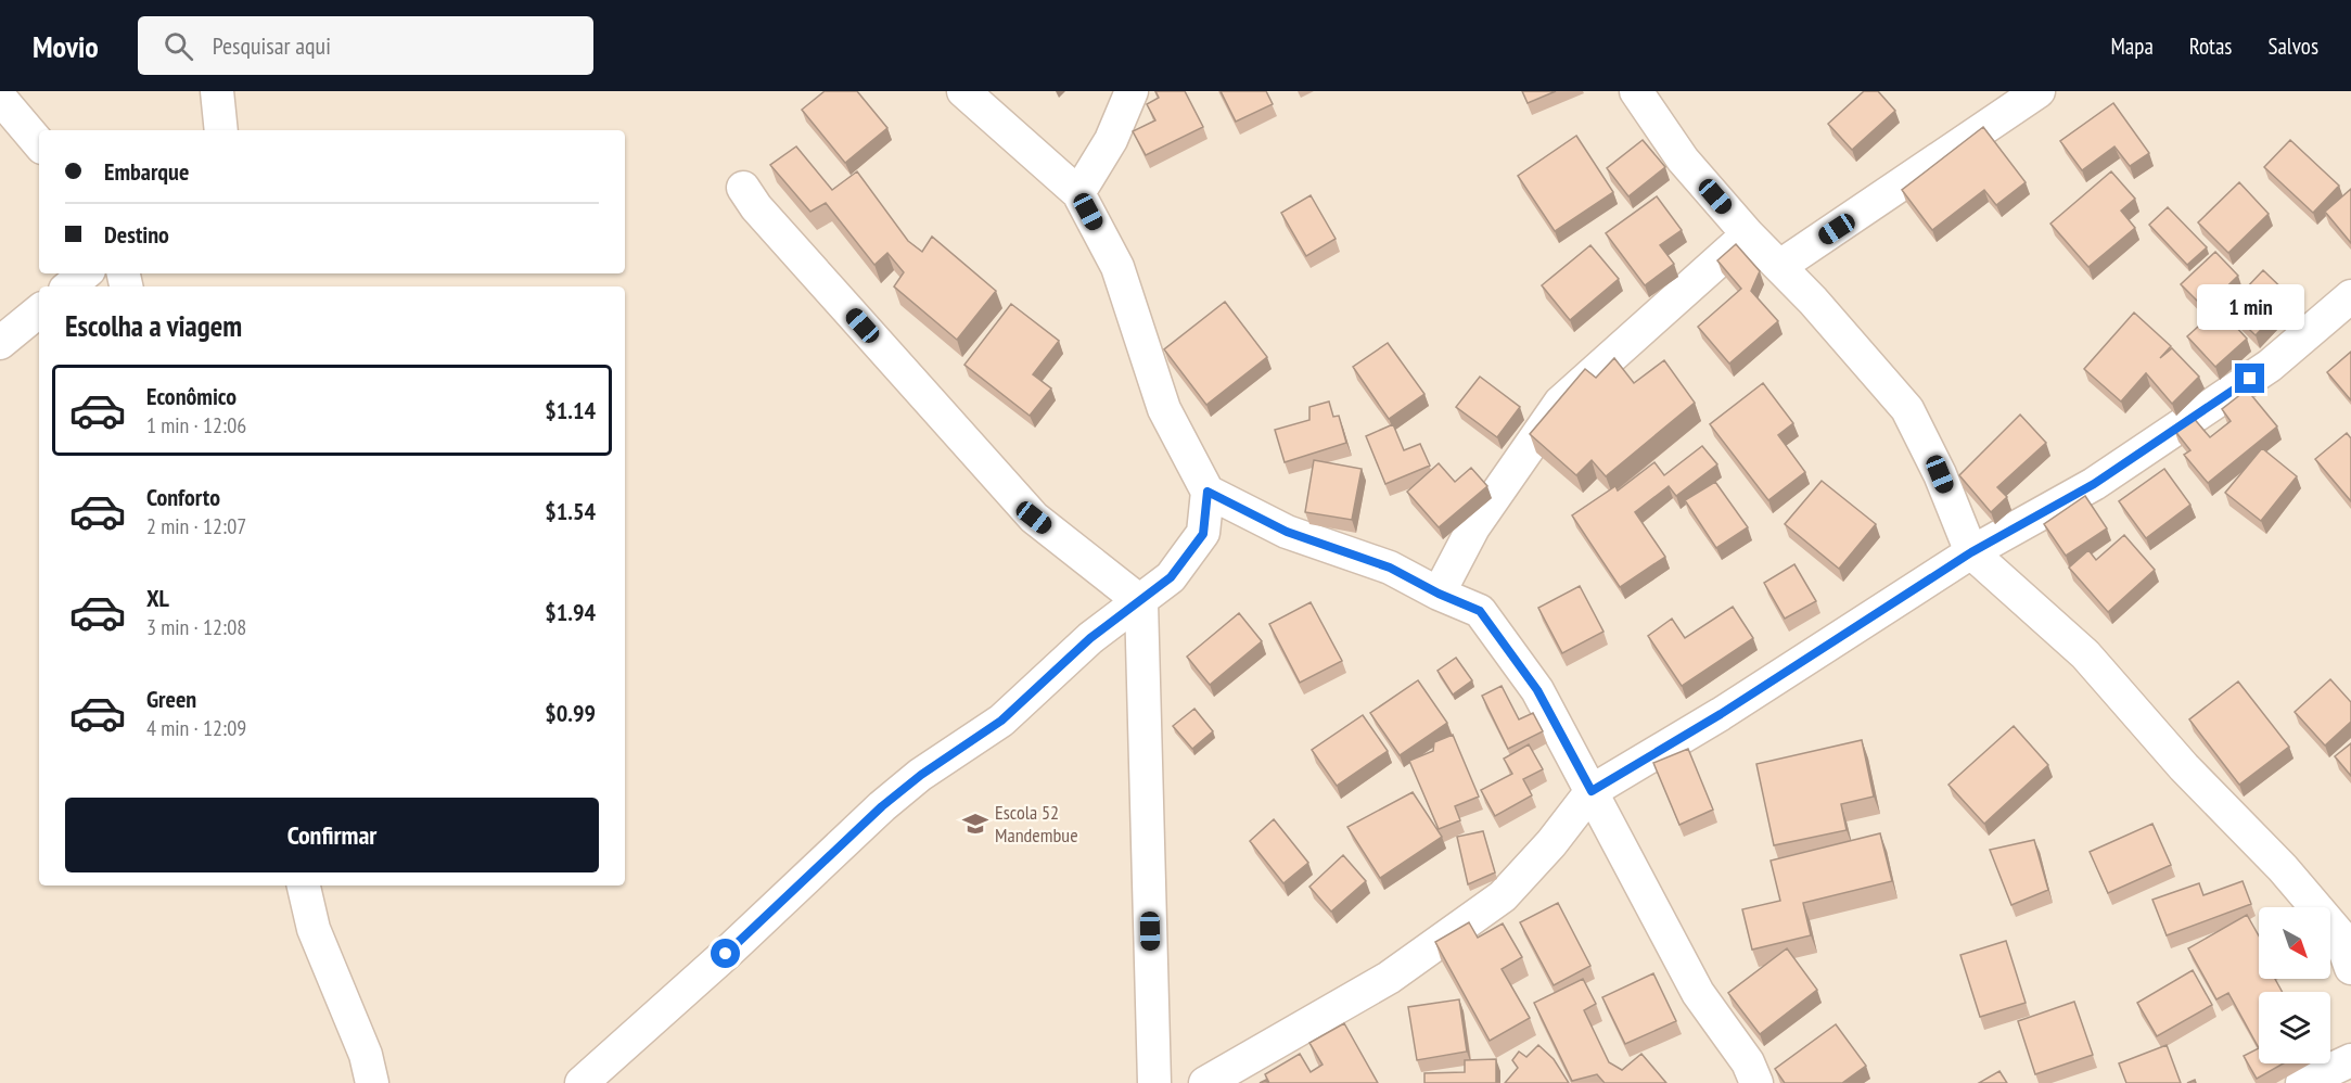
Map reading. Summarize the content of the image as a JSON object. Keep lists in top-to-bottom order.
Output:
{
  "places": {
    "school or university": ["Escola 52 Mandembue"]
  },
  "north": "bottom right",
  "page": {
    "header": "Movio",
    "search": "Pesquisar aqui",
    "nav": ["Mapa", "Rotas", "Salvos"],
    "banner": ["Embarque", "Destino"],
    "bubble": "1 min",
    "heading": "Escolha a viagem",
    "list": [
      {
        "name": "Econômico",
        "note": "1 min · 12:06",
        "value": "$1.14"
      },
      {
        "name": "Conforto",
        "note": "2 min · 12:07",
        "value": "$1.54"
      },
      {
        "name": "XL",
        "note": "3 min · 12:08",
        "value": "$1.94"
      },
      {
        "name": "Green",
        "note": "4 min · 12:09",
        "value": "$0.99"
      }
    ],
    "buttons": "Confirmar"
  }
}
